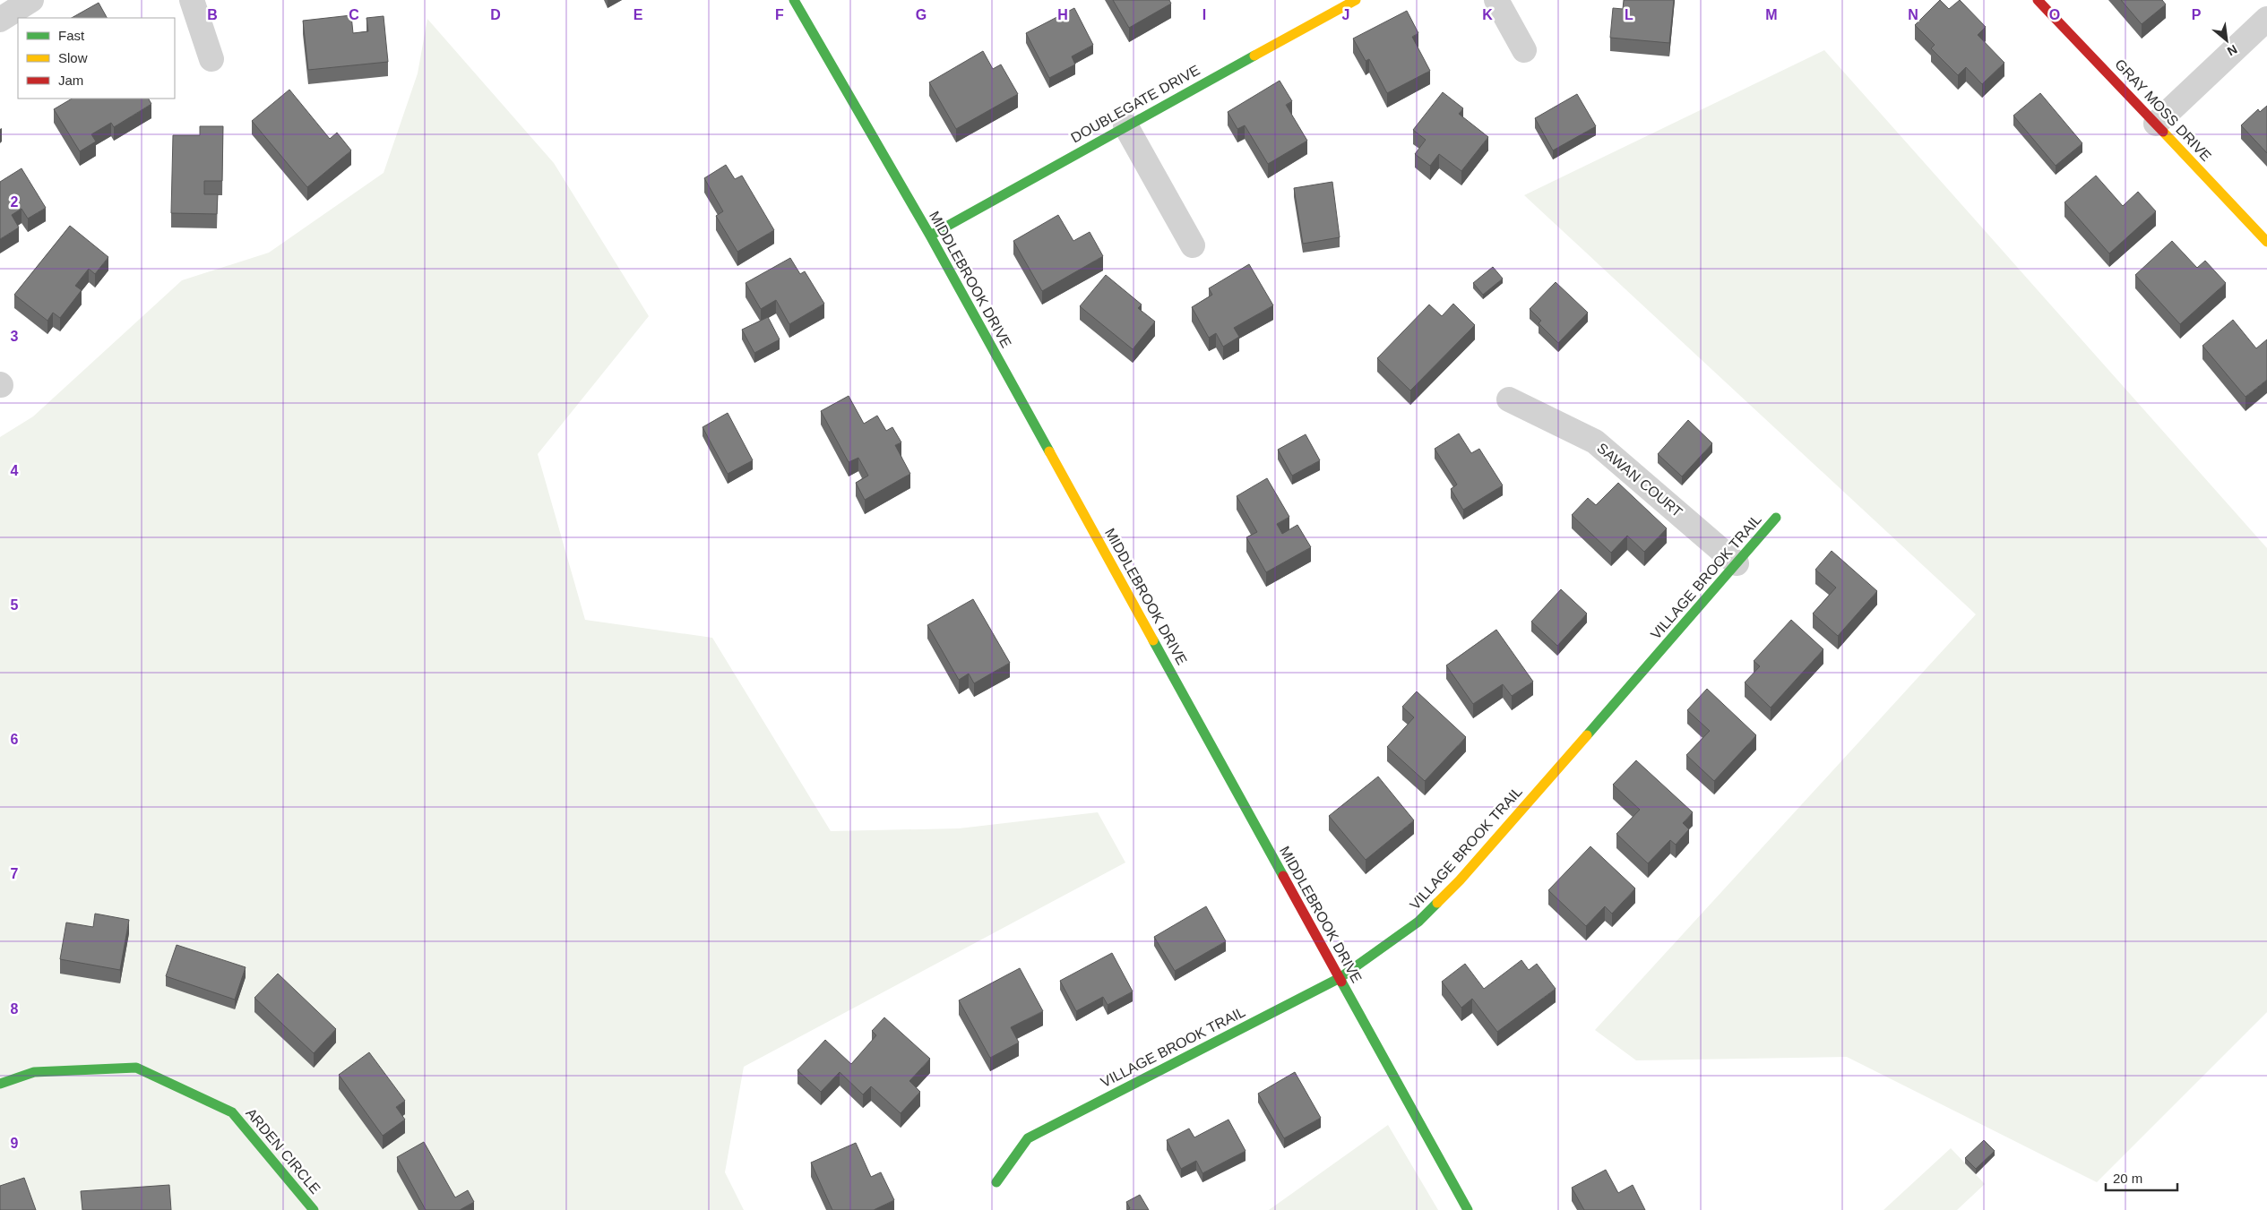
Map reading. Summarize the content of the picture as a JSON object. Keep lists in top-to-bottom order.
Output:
{
  "streets": {
    "street": [
      "DOUBLEGATE DRIVE",
      "GRAY MOSS DRIVE",
      "MIDDLEBROOK DRIVE",
      "SAWAN COURT",
      "VILLAGE BROOK TRAIL",
      "ARDEN CIRCLE"
    ]
  },
  "crossings": [
    ["DOUBLEGATE DRIVE", "MIDDLEBROOK DRIVE"],
    ["MIDDLEBROOK DRIVE", "VILLAGE BROOK TRAIL"],
    ["SAWAN COURT", "VILLAGE BROOK TRAIL"]
  ],
  "legend": ["Fast", "Slow", "Jam"],
  "scale_bar": "20 m",
  "north": "bottom right",
  "grid": {
    "columns": [
      "B",
      "C",
      "D",
      "E",
      "F",
      "G",
      "H",
      "I",
      "J",
      "K",
      "L",
      "M",
      "N",
      "O",
      "P"
    ],
    "rows": [
      "2",
      "3",
      "4",
      "5",
      "6",
      "7",
      "8",
      "9"
    ]
  }
}
